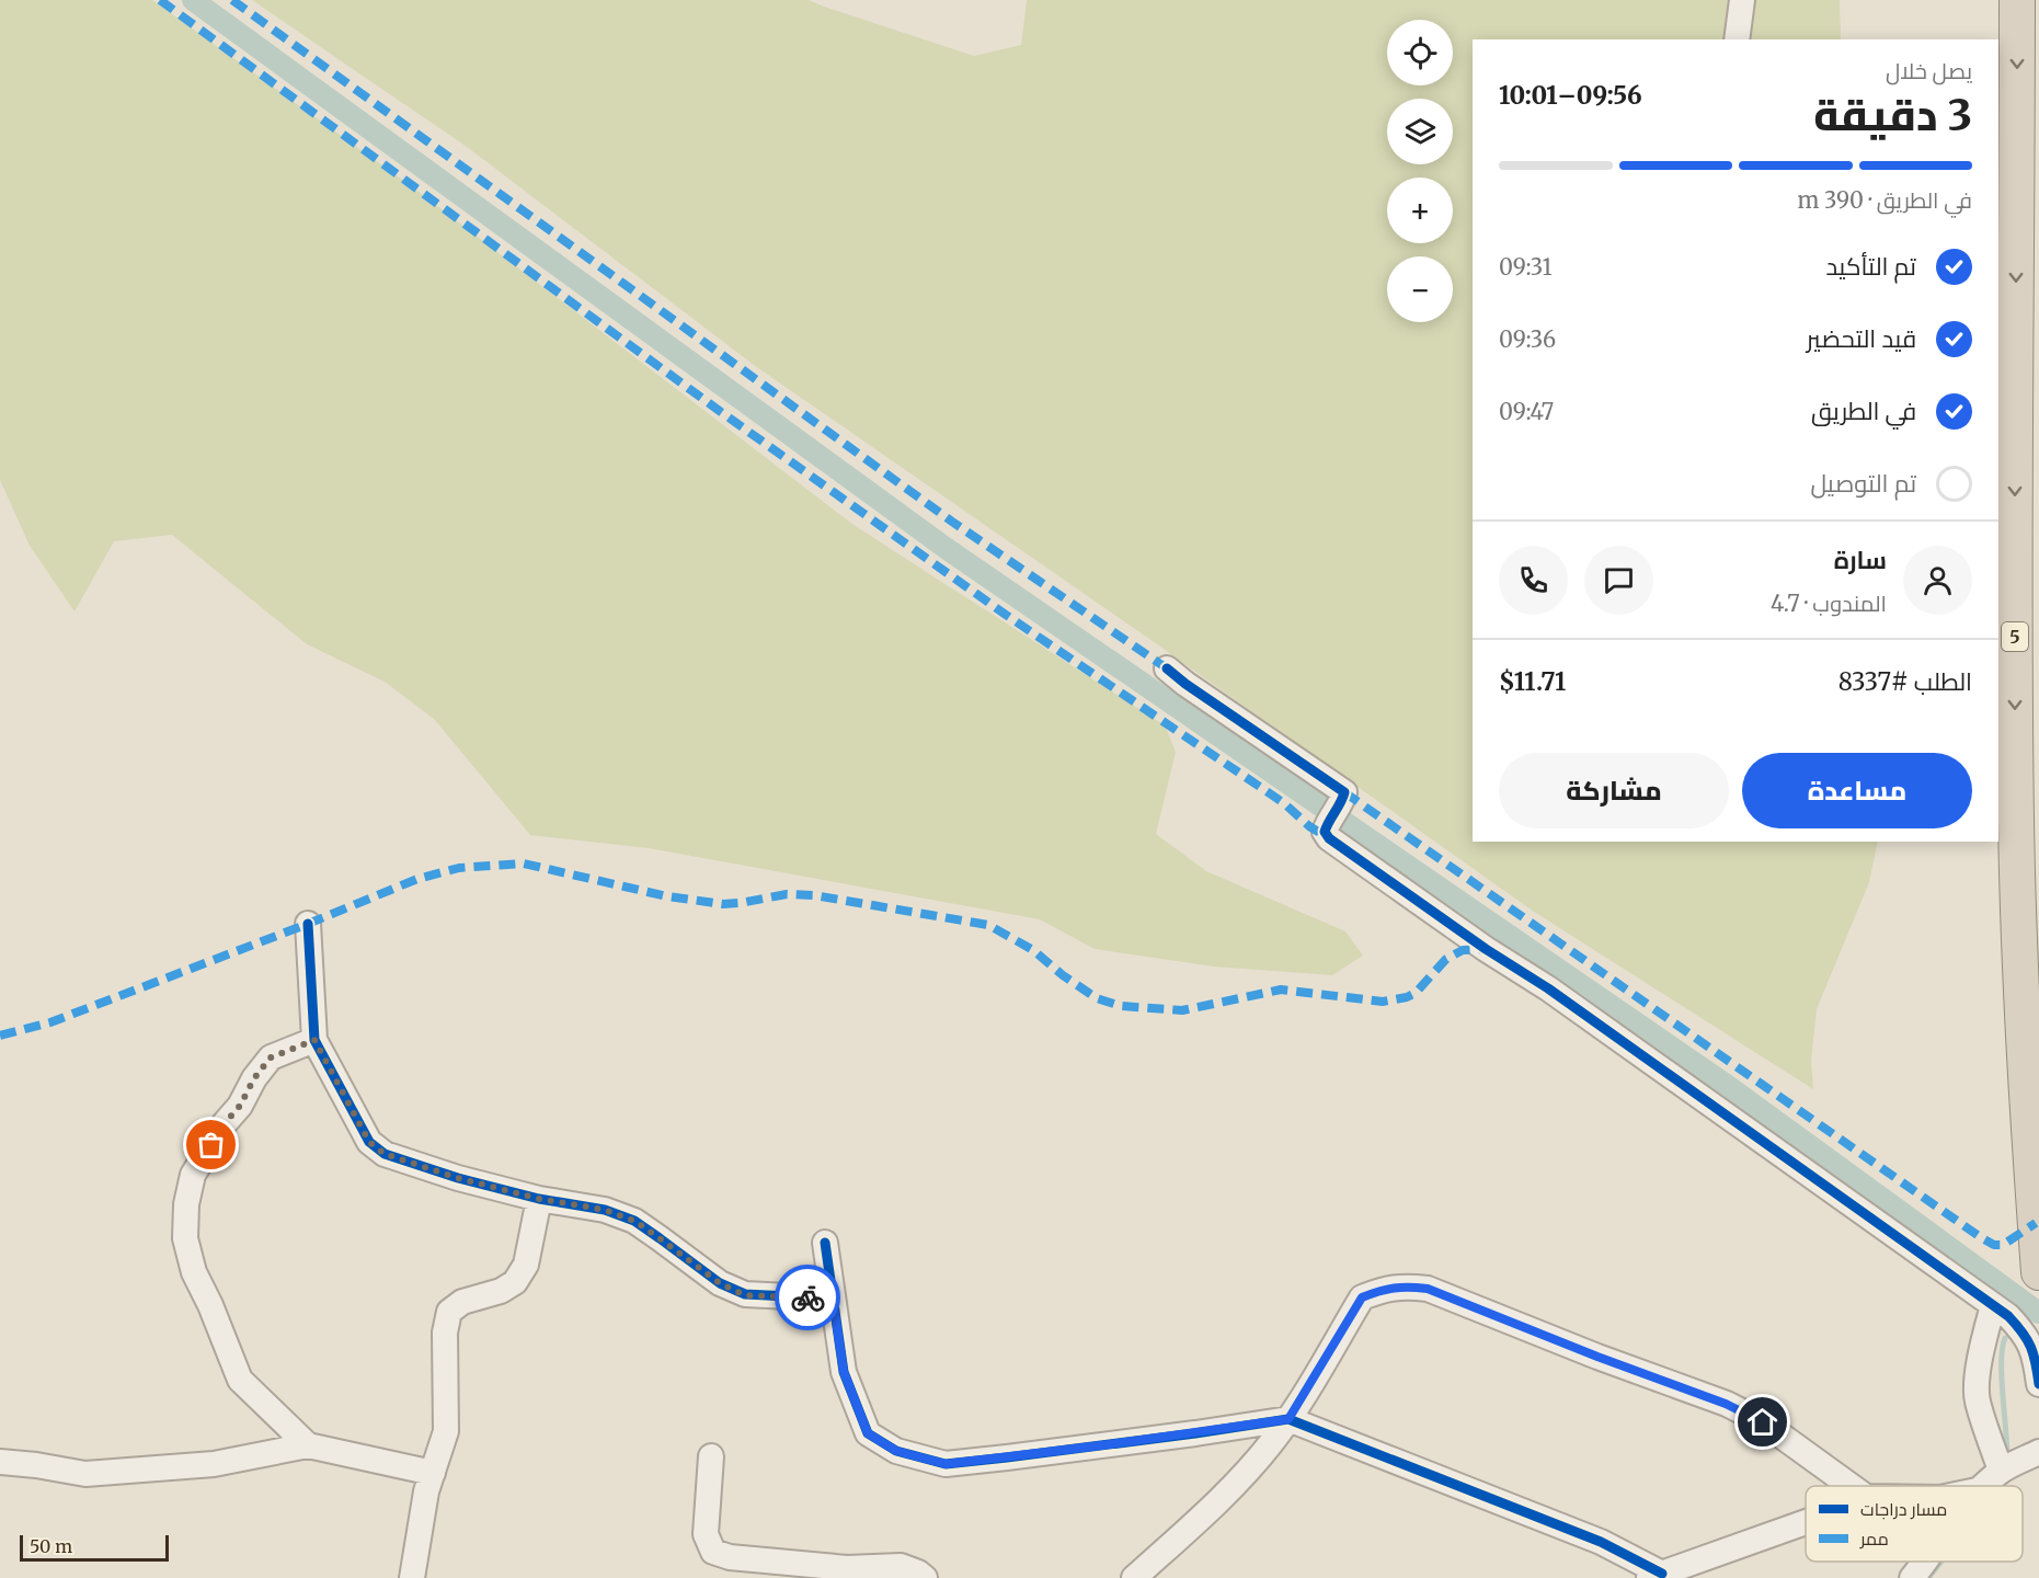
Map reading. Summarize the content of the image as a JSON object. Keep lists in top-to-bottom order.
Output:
{
  "streets": {
    "highway": ["5"]
  },
  "legend": ["مسار دراجات", "ممر"],
  "scale_bar": "50 m",
  "page": {
    "map_buttons": ["+", "−"],
    "heading": ["3 دقيقة", "يصل خلال", "09:56–10:01"],
    "panel": [
      "سارة",
      "المندوب · 4.7",
      "الطلب #8337",
      "$11.71"
    ],
    "bar": "في الطريق · 390 m",
    "list": [
      ["تم التأكيد", "09:31"],
      ["قيد التحضير", "09:36"],
      ["في الطريق", "09:47"],
      "تم التوصيل"
    ],
    "buttons": ["مساعدة", "مشاركة"],
    "scale": "50 m"
  }
}
